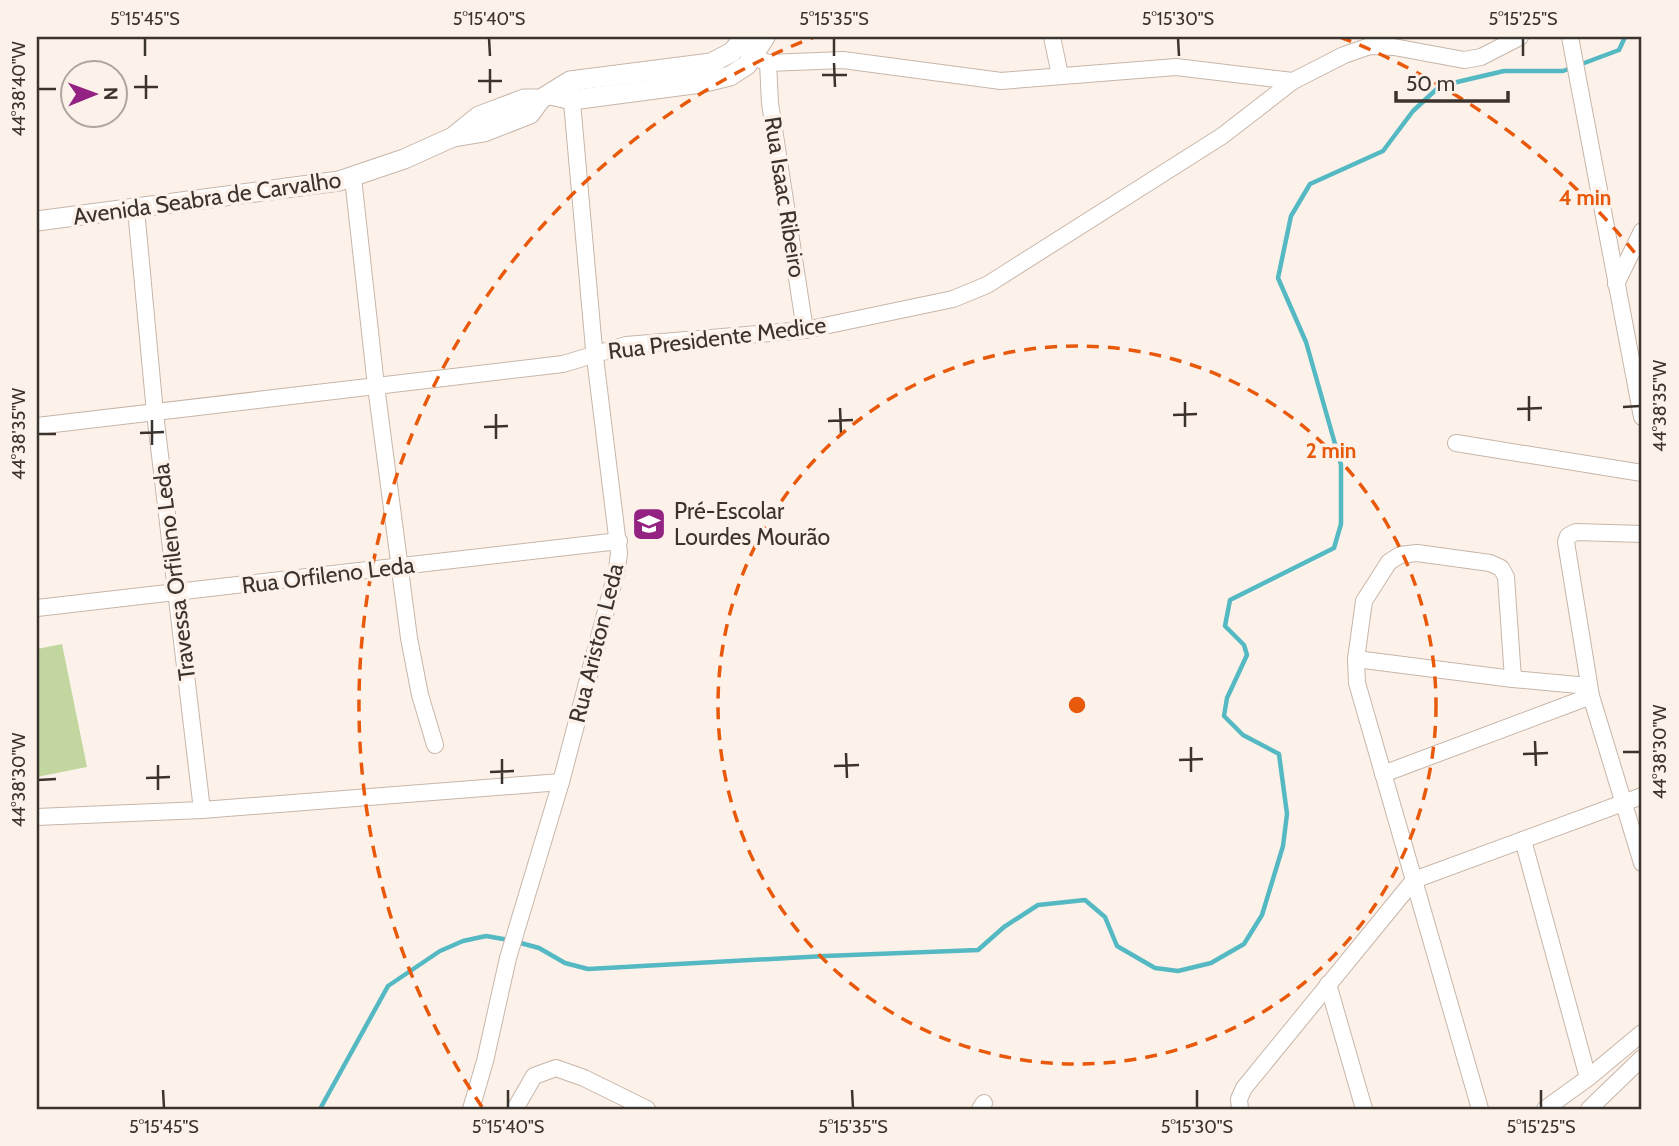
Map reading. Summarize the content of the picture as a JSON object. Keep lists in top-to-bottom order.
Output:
{
  "streets": {
    "main road": ["Avenida Seabra de Carvalho"],
    "street": [
      "Rua Isaac Ribeiro",
      "Rua Presidente Medice",
      "Travessa Orfileno Leda",
      "Rua Orfileno Leda",
      "Rua Ariston Leda"
    ]
  },
  "crossings": [
    ["Rua Isaac Ribeiro", "Rua Presidente Medice"],
    ["Avenida Seabra de Carvalho", "Travessa Orfileno Leda"],
    ["Avenida Seabra de Carvalho", "Rua Ariston Leda"],
    ["Rua Presidente Medice", "Travessa Orfileno Leda"],
    ["Rua Presidente Medice", "Rua Ariston Leda"],
    ["Travessa Orfileno Leda", "Rua Orfileno Leda"],
    ["Rua Orfileno Leda", "Rua Ariston Leda"]
  ],
  "places": {
    "school or university": ["Pré-Escolar Lourdes Mourão"]
  },
  "scale_bar": "50 m",
  "north": "right",
  "coordinates": [
    "5°15'45\"S",
    "5°15'40\"S",
    "5°15'35\"S",
    "5°15'30\"S",
    "5°15'25\"S",
    "44°38'40\"W",
    "44°38'35\"W",
    "44°38'30\"W"
  ],
  "rings": ["4 min", "2 min"]
}
